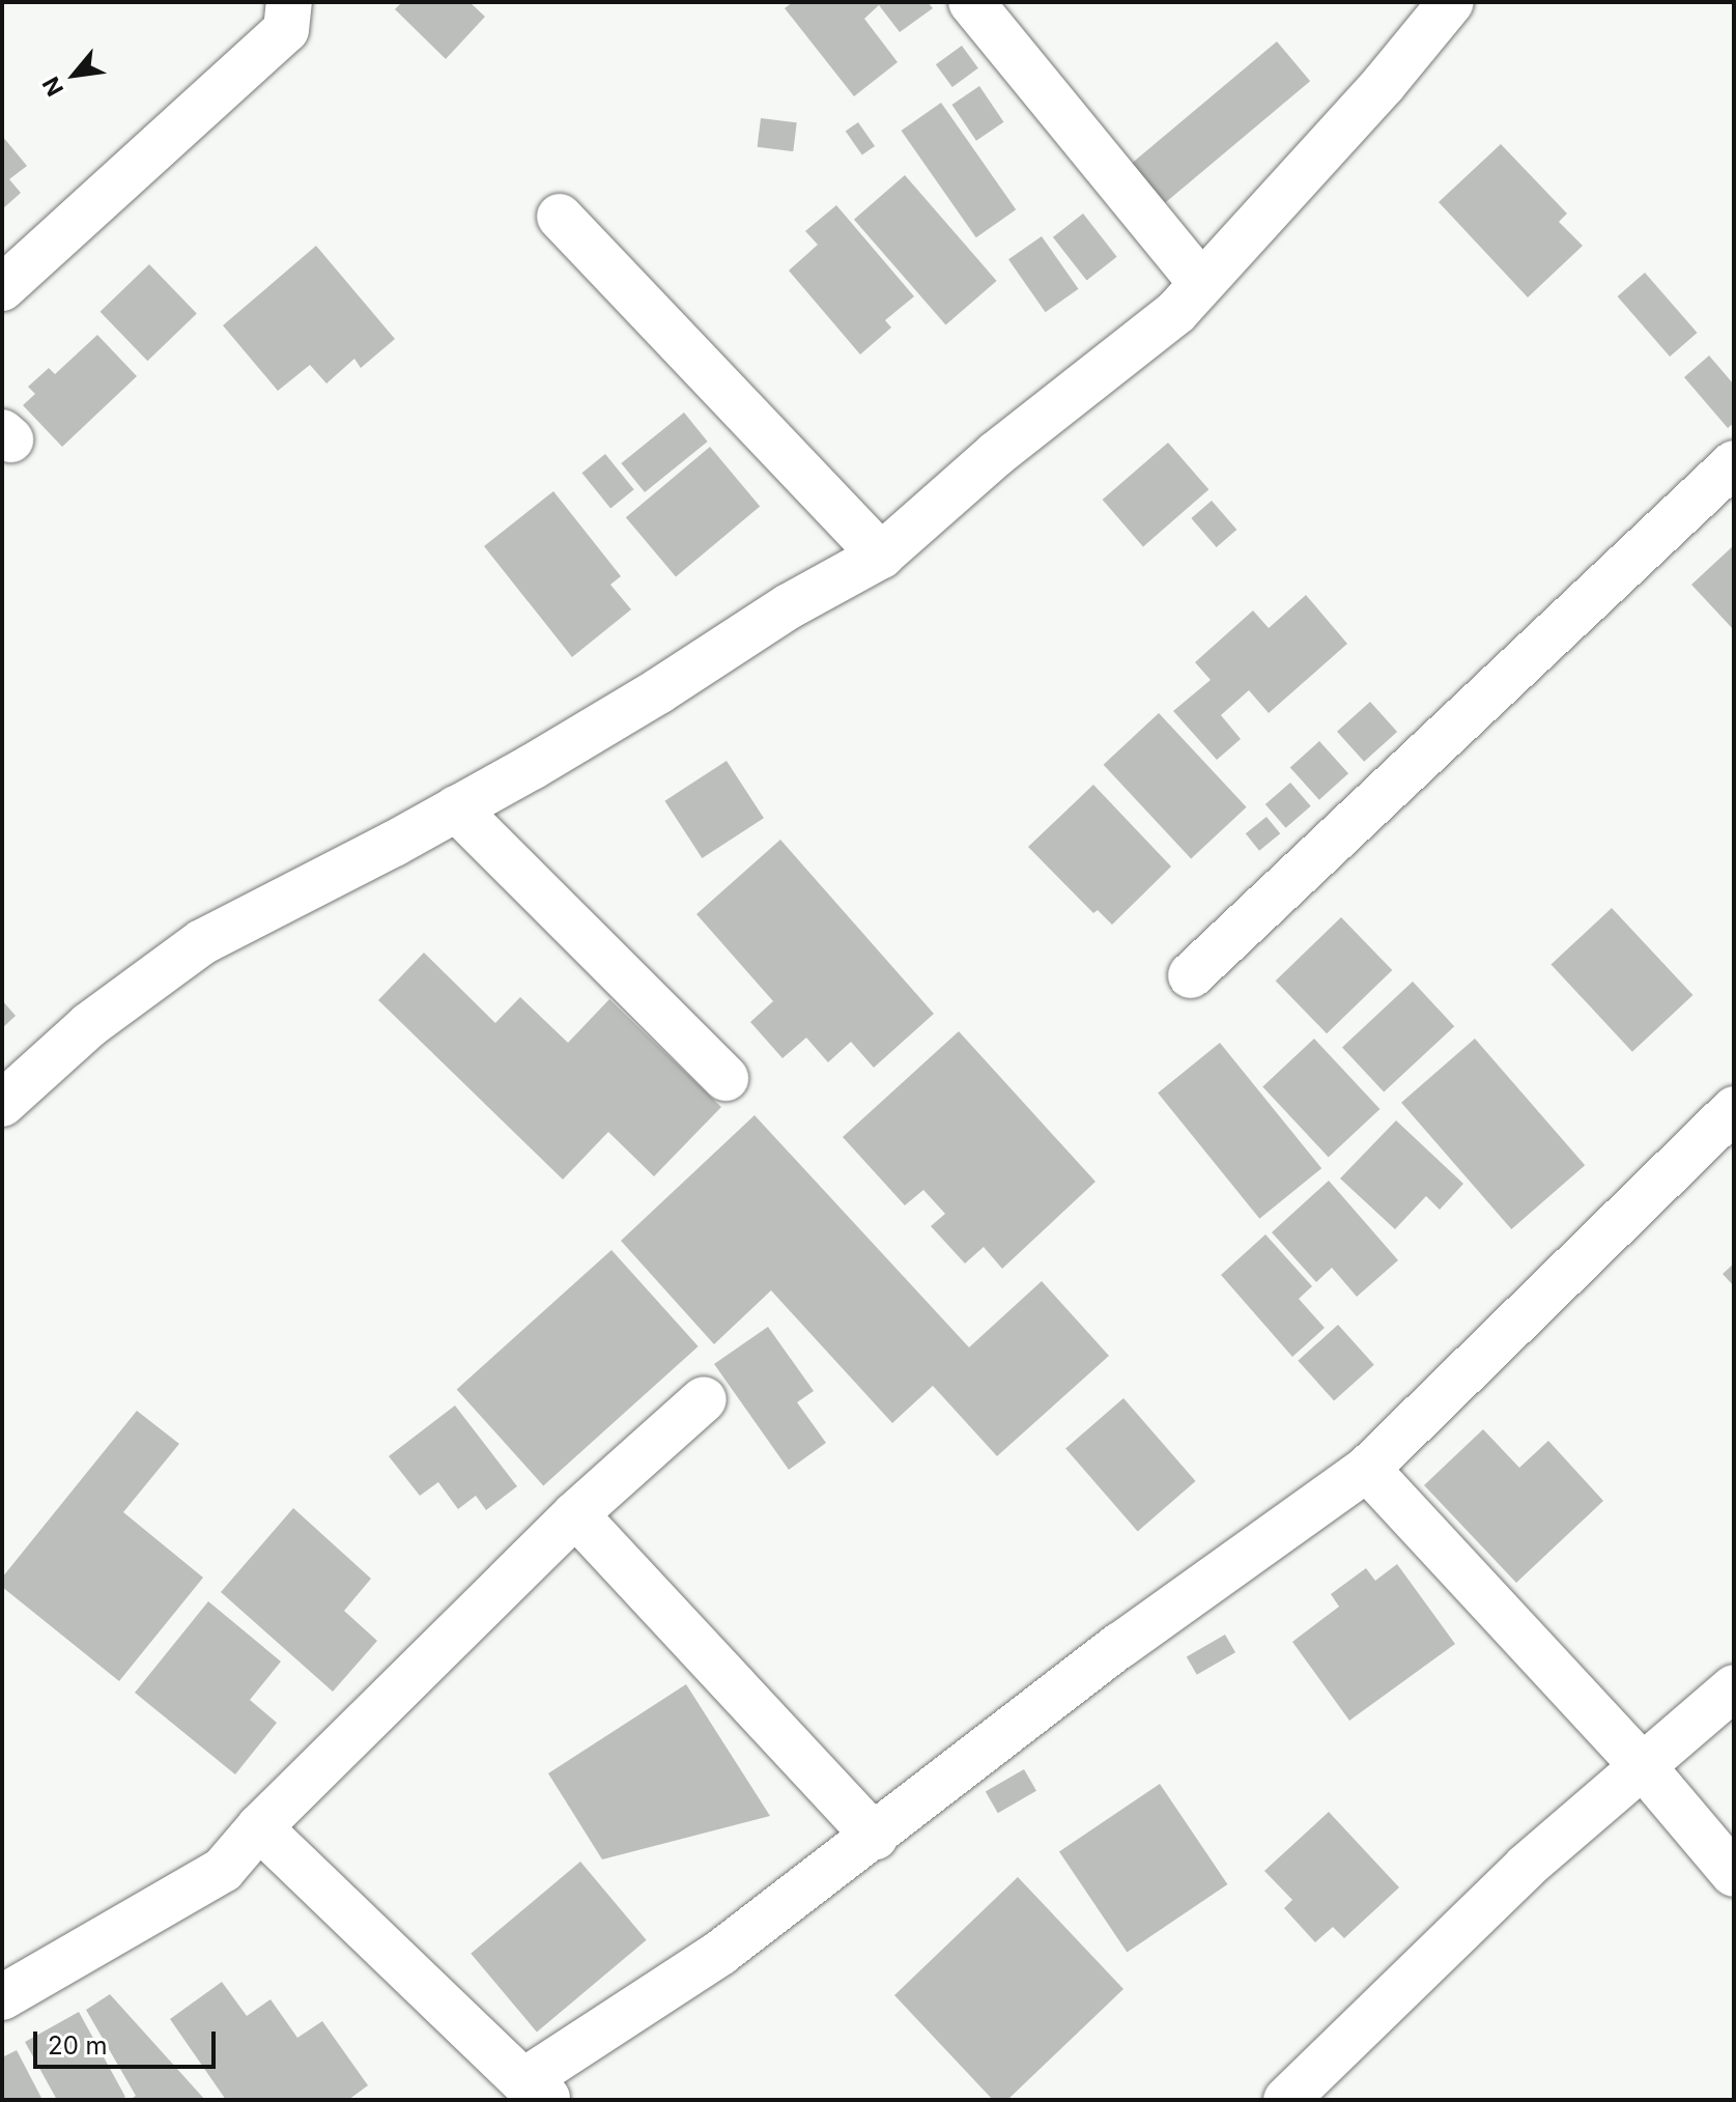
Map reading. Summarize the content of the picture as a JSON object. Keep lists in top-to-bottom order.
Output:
{
  "scale_bar": "20 m",
  "north": "bottom left"
}
